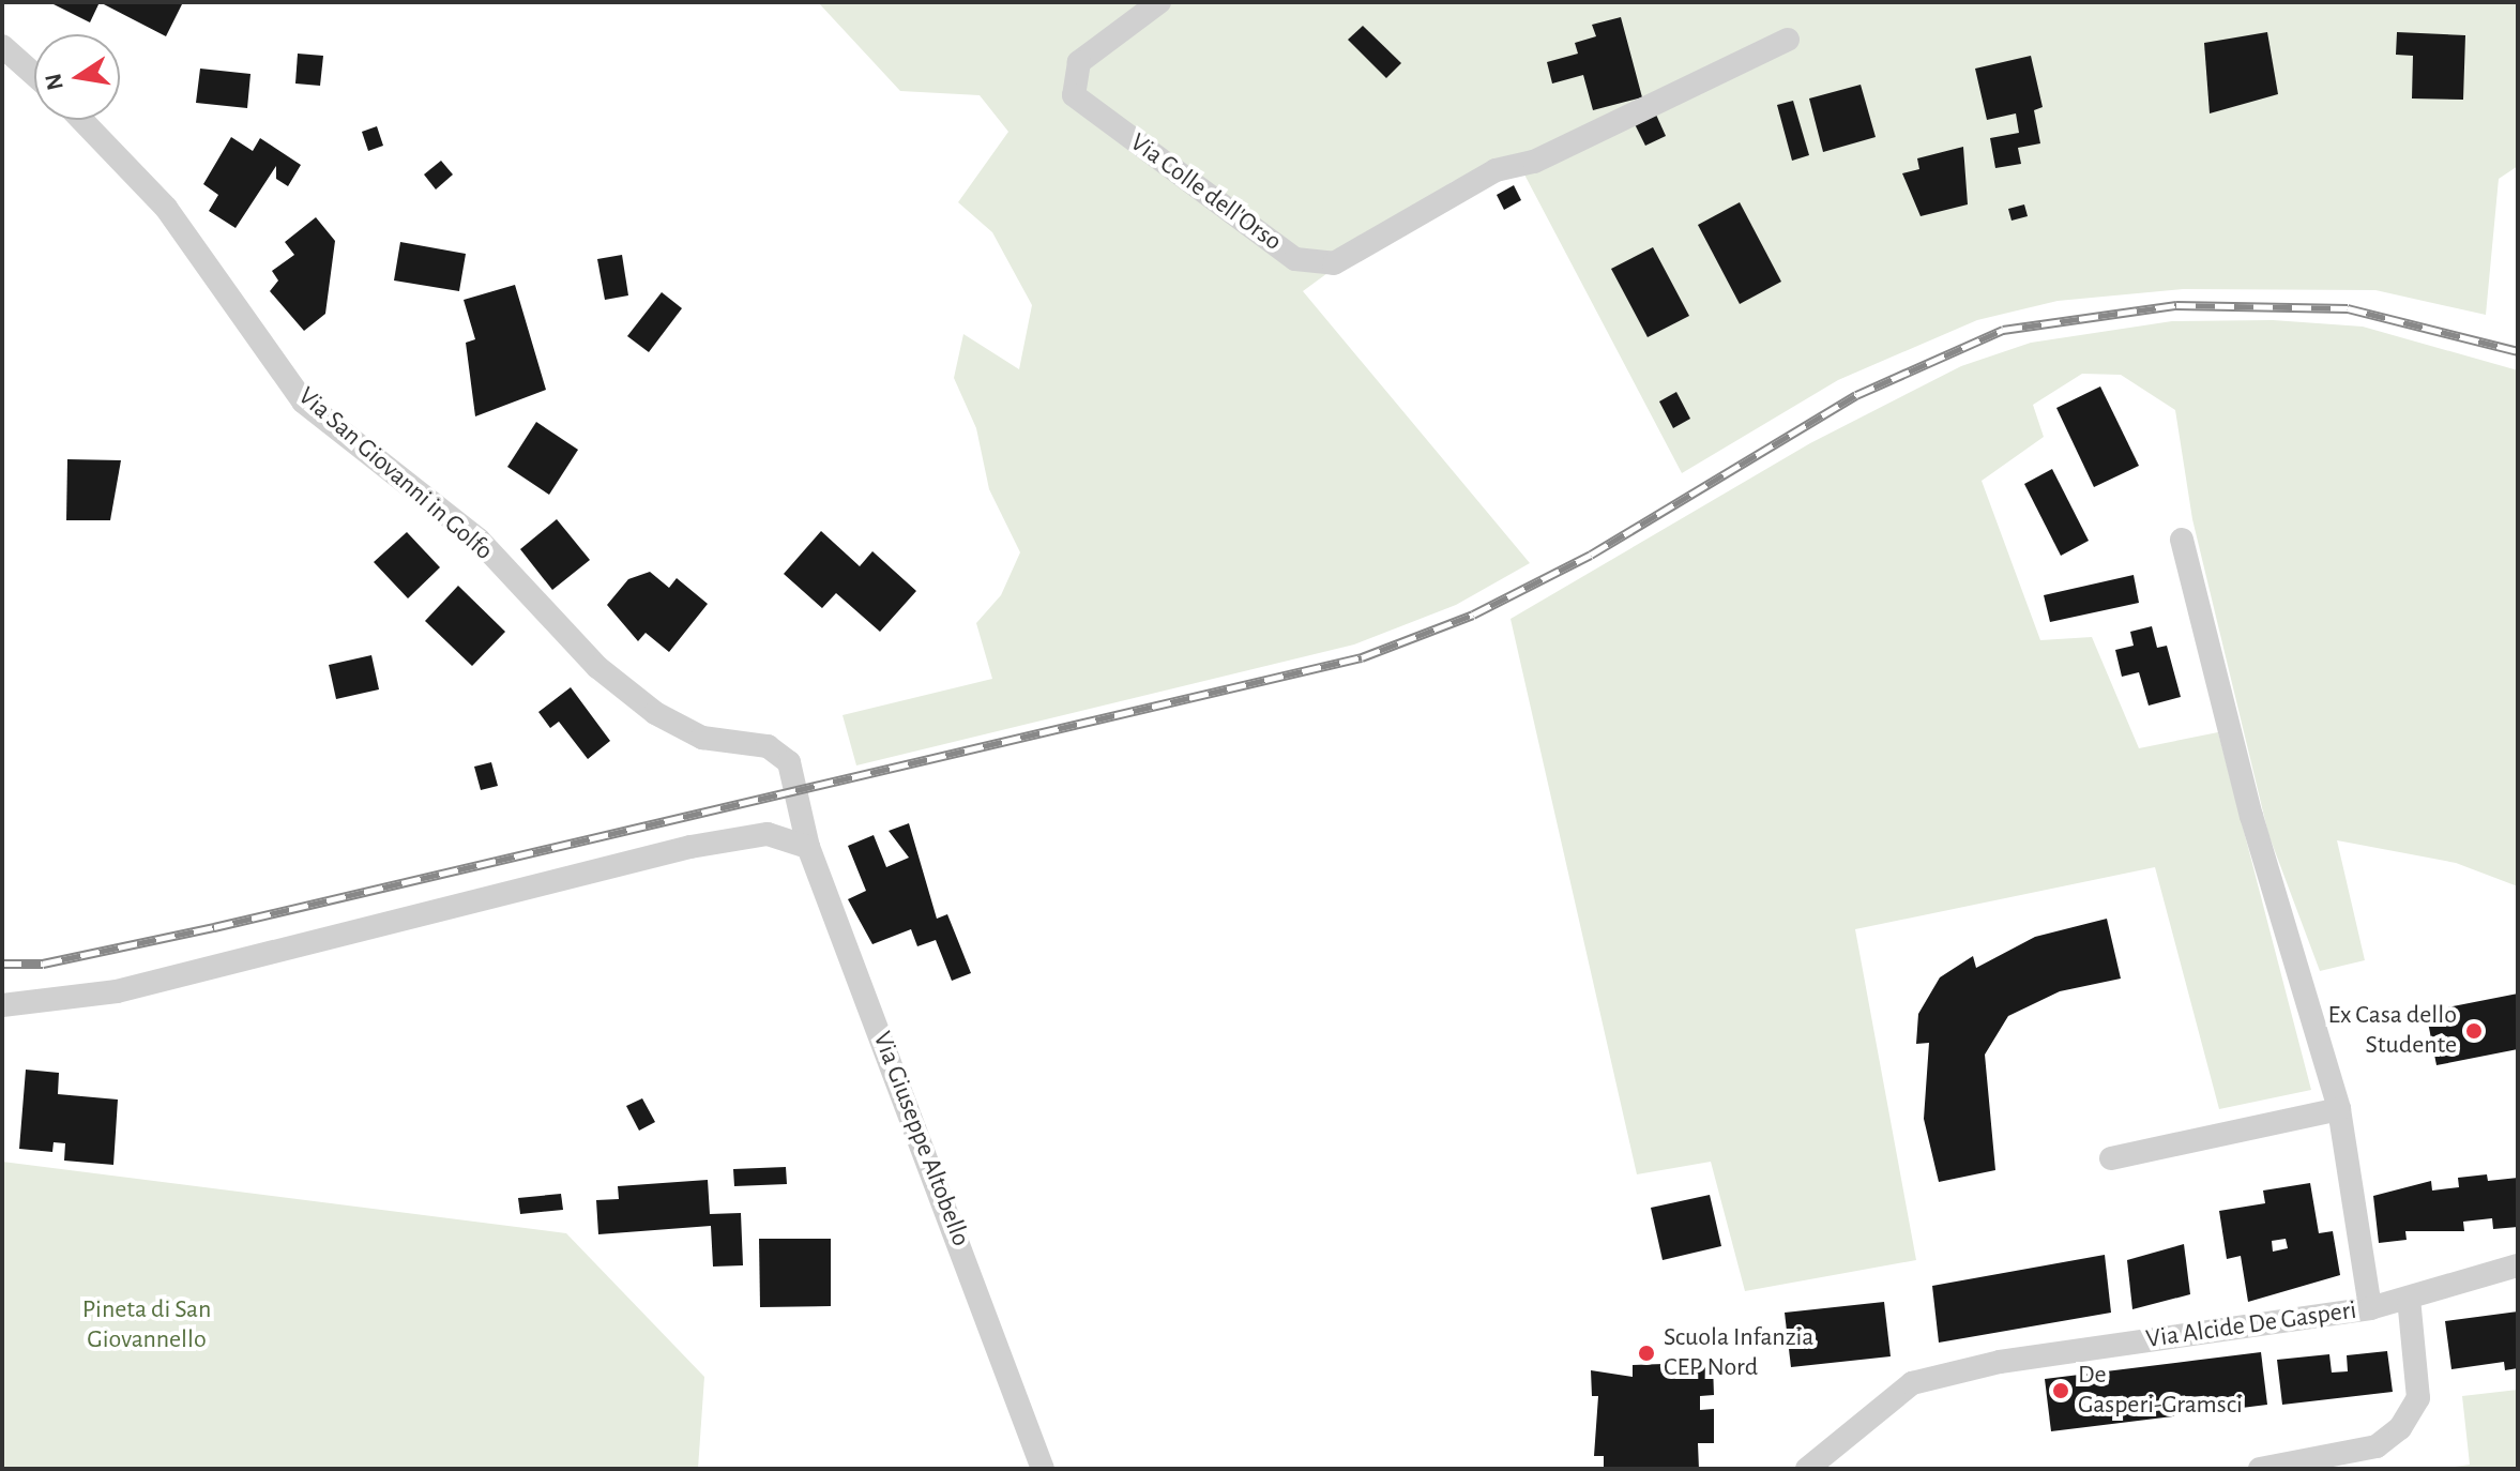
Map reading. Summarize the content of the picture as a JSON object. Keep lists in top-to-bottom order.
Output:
{
  "streets": {
    "street": [
      "Via Colle dell'Orso",
      "Via San Giovanni in Golfo",
      "Via Giuseppe Altobello",
      "Via Alcide De Gasperi"
    ]
  },
  "crossings": [
    ["Via San Giovanni in Golfo", "Via Giuseppe Altobello"]
  ],
  "parks": ["Pineta di San Giovannello"],
  "places": ["Ex Casa dello Studente", "Scuola Infanzia CEP Nord", "De Gasperi-Gramsci"],
  "north": "left"
}
